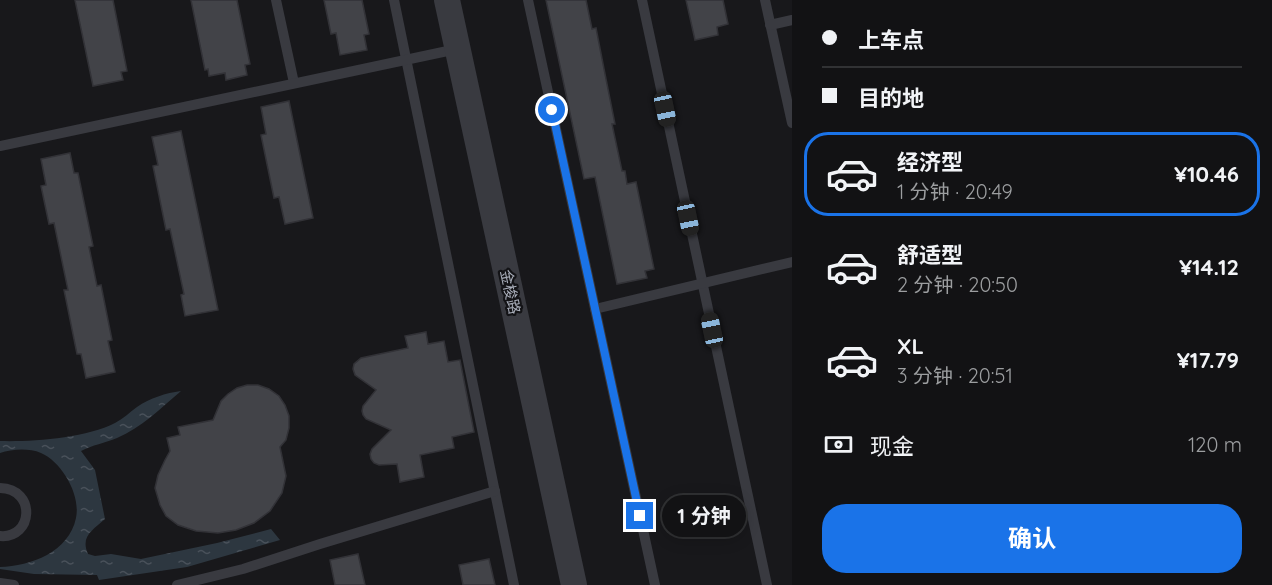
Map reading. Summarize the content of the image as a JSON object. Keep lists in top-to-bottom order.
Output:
{
  "streets": {
    "street": ["金梭路"]
  },
  "page": {
    "banner": ["上车点", "目的地"],
    "list": [
      {
        "name": "经济型",
        "note": "1 分钟 · 20:49",
        "value": "¥10.46"
      },
      {
        "name": "舒适型",
        "note": "2 分钟 · 20:50",
        "value": "¥14.12"
      },
      {
        "name": "XL",
        "note": "3 分钟 · 20:51",
        "value": "¥17.79"
      }
    ],
    "pay": ["现金", "120 m"],
    "buttons": "确认",
    "bubble": "1 分钟"
  }
}
